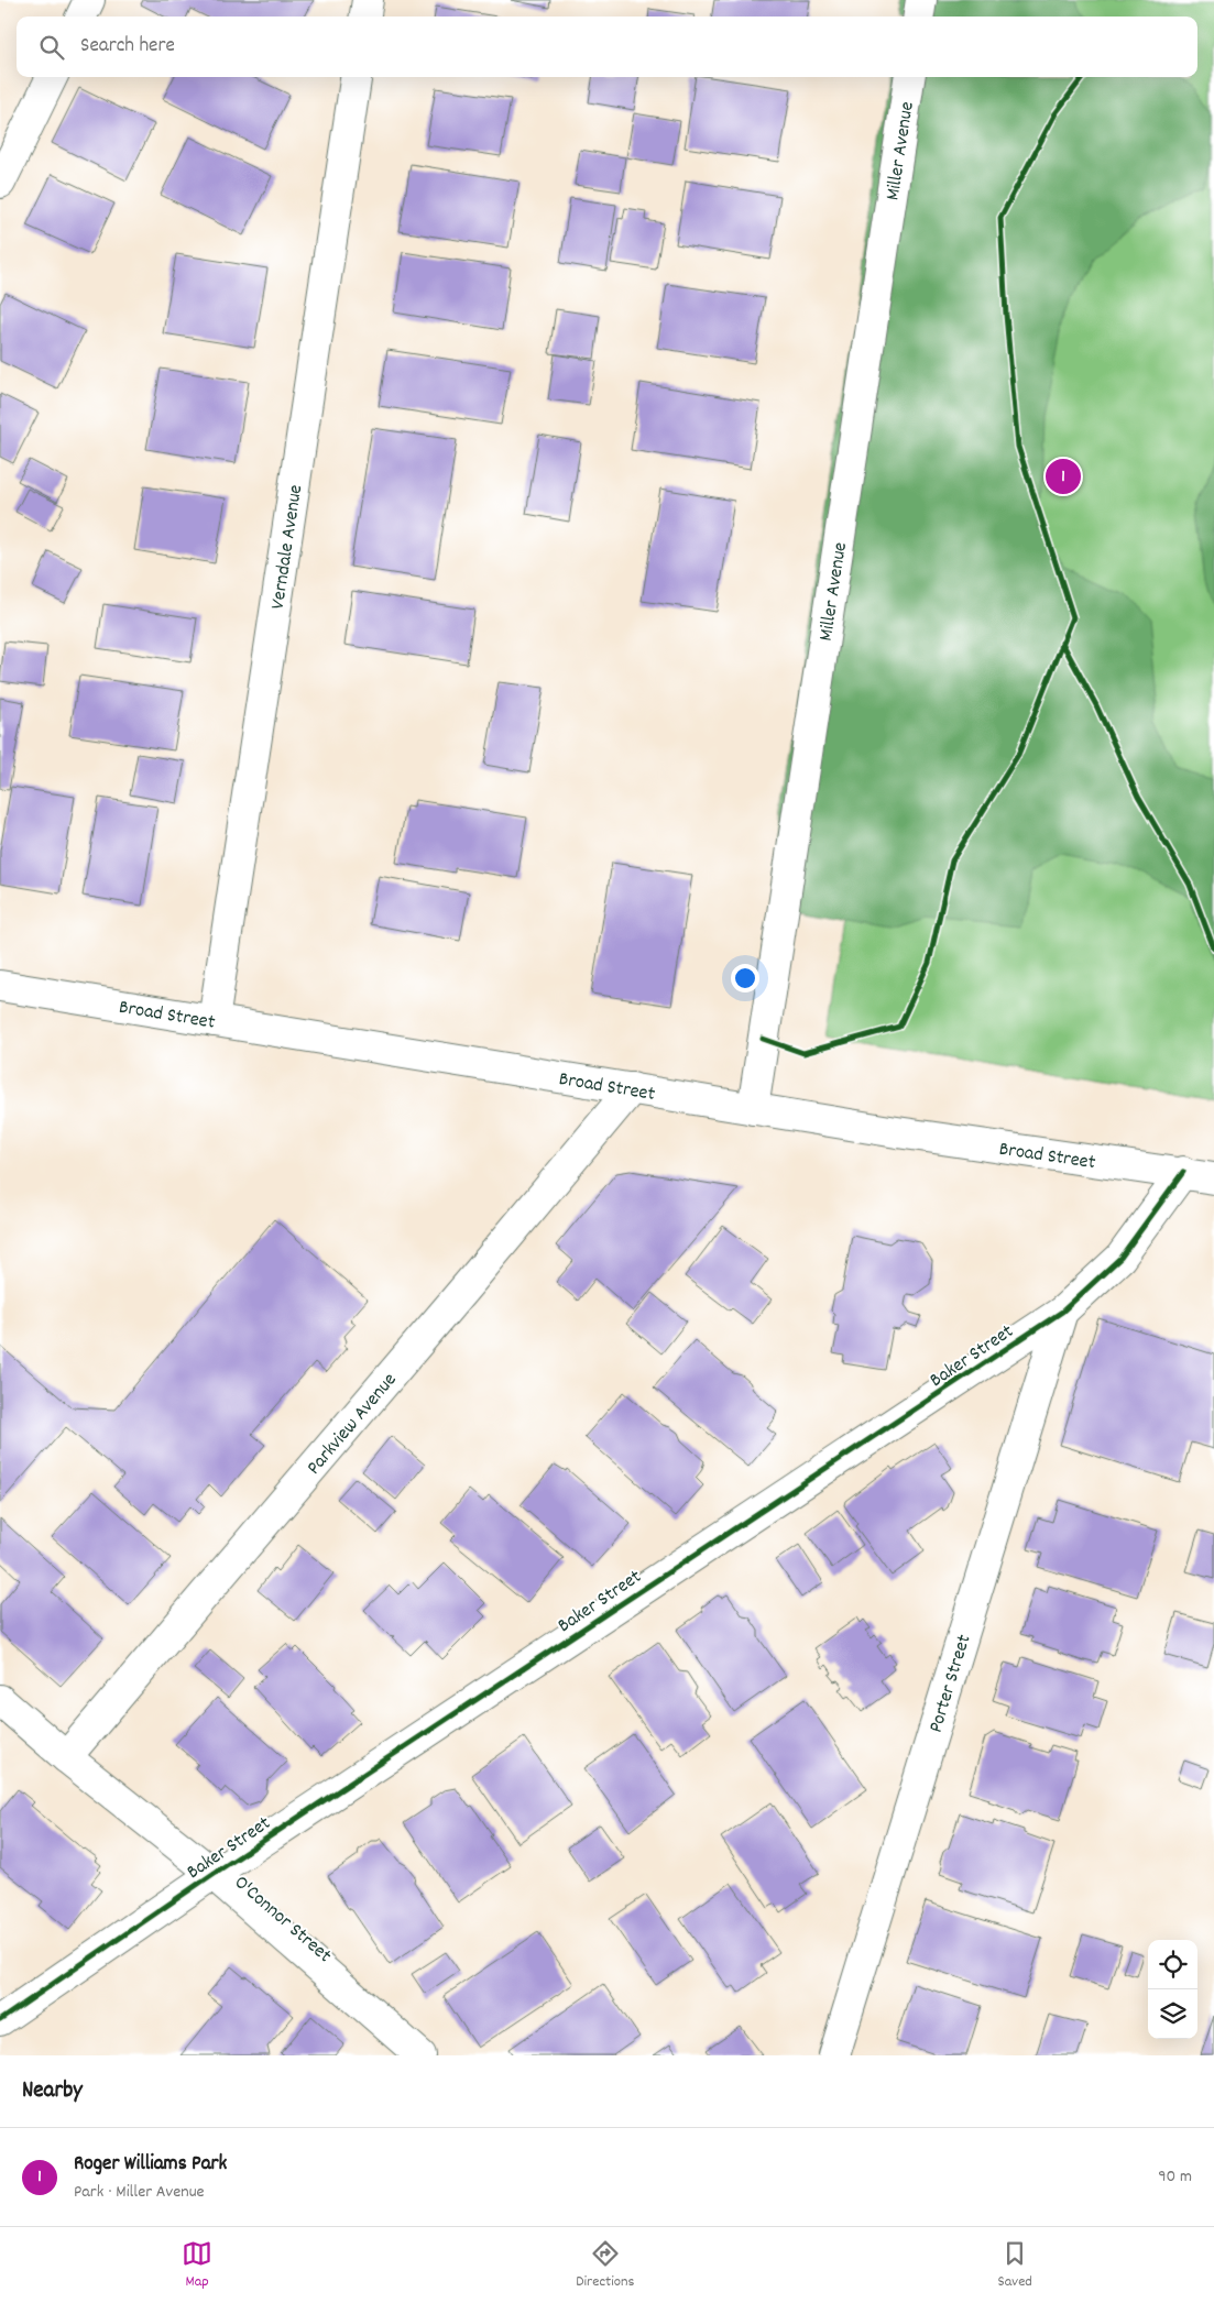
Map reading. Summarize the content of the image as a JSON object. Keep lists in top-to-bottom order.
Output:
{
  "streets": {
    "street": [
      "Miller Avenue",
      "Verndale Avenue",
      "Broad Street",
      "Baker Street",
      "Parkview Avenue",
      "Porter Street",
      "O'Connor Street"
    ]
  },
  "crossings": [
    ["Miller Avenue", "Broad Street"],
    ["Verndale Avenue", "Broad Street"],
    ["Broad Street", "Baker Street"],
    ["Broad Street", "Parkview Avenue"],
    ["Baker Street", "Porter Street"],
    ["Baker Street", "O'Connor Street"],
    ["Parkview Avenue", "O'Connor Street"]
  ],
  "page": {
    "search": "Search here",
    "pins": "1",
    "heading": "Nearby",
    "list": [
      {
        "mark": "1",
        "name": "Roger Williams Park",
        "note": "Park · Miller Avenue",
        "value": "90 m"
      }
    ],
    "nav": ["Map", "Directions", "Saved"]
  }
}
